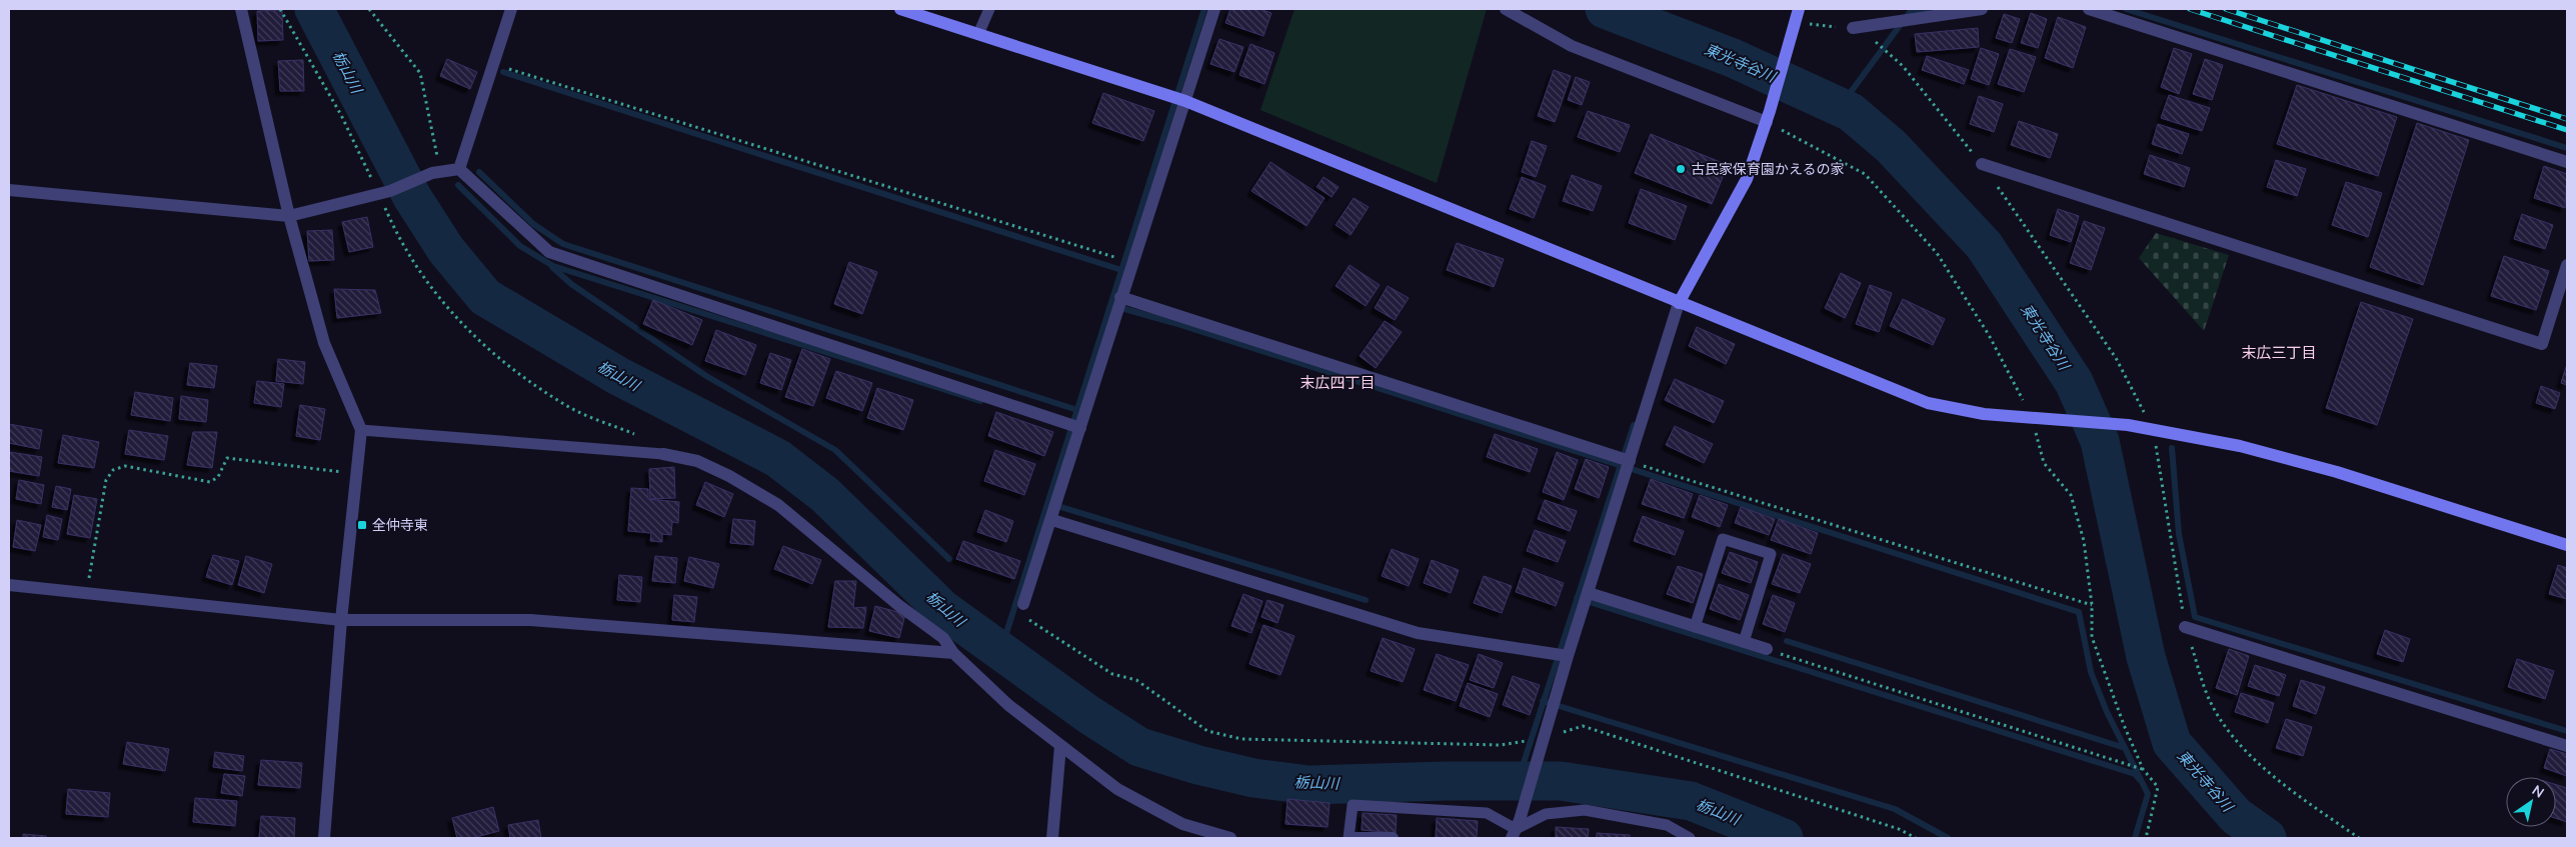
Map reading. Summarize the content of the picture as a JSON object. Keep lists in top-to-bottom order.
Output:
{
  "districts": ["末広三丁目", "末広四丁目"],
  "water": ["東光寺谷川", "栃山川"],
  "places": {
    "other": ["古民家保育園かえるの家"],
    "transit": ["全仲寺東"]
  },
  "north": "top right"
}
